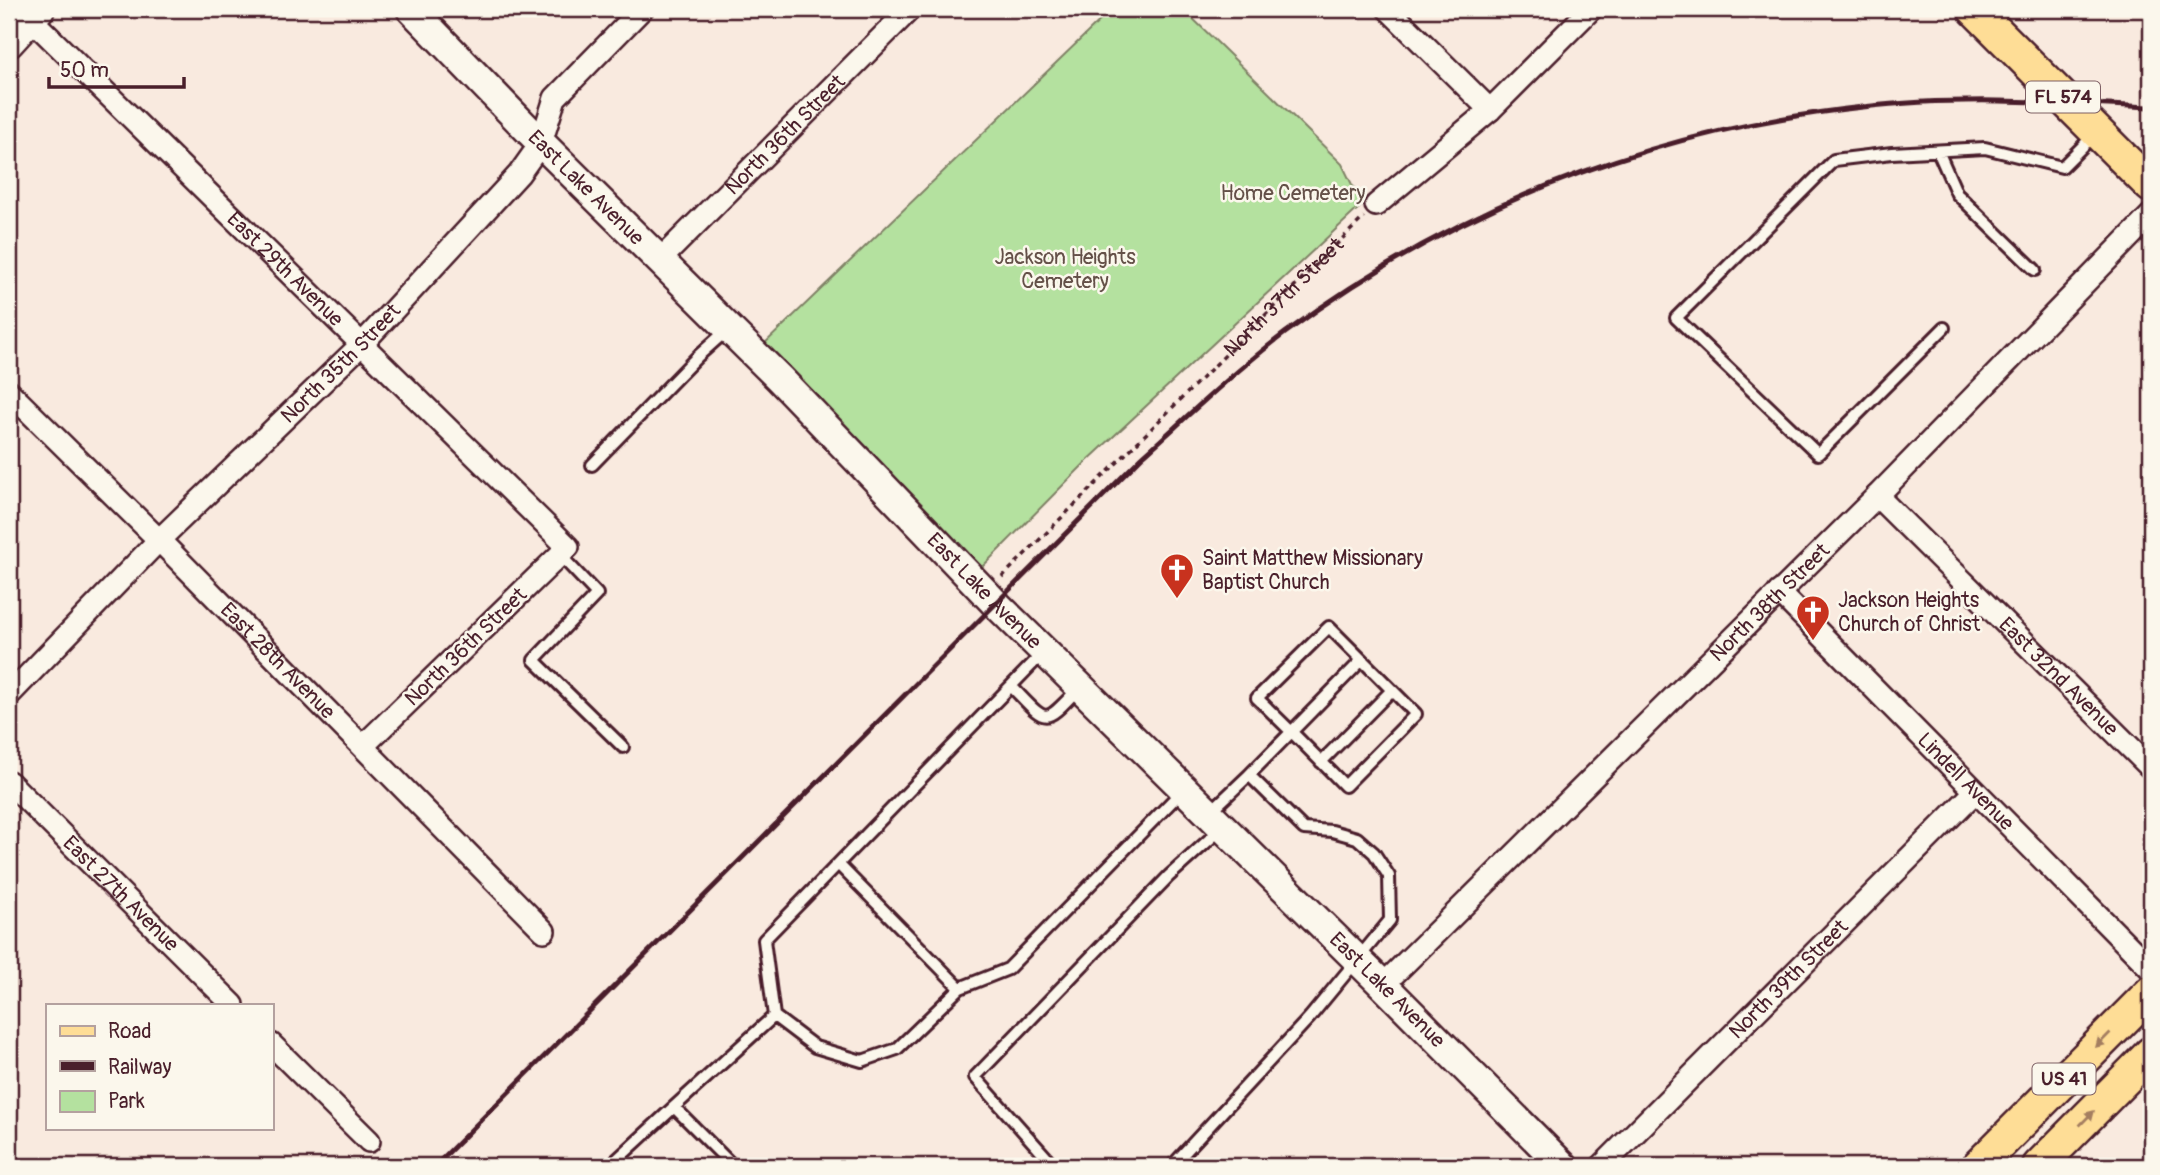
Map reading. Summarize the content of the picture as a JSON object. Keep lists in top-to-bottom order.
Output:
{
  "streets": {
    "main road": ["FL 574", "US 41"],
    "street": [
      "North 36th Street",
      "East Lake Avenue",
      "East 29th Avenue",
      "North 35th Street",
      "North 38th Street",
      "East 28th Avenue",
      "East 32nd Avenue",
      "Lindell Avenue",
      "East 27th Avenue",
      "North 39th Street"
    ],
    "path": ["North 37th Street"]
  },
  "crossings": [
    ["North 36th Street", "East Lake Avenue"],
    ["North 36th Street", "East 29th Avenue"],
    ["North 36th Street", "East 28th Avenue"],
    ["East Lake Avenue", "North 37th Street"],
    ["East Lake Avenue", "North 35th Street"],
    ["East Lake Avenue", "North 38th Street"],
    ["East 29th Avenue", "North 35th Street"],
    ["North 35th Street", "East 28th Avenue"],
    ["North 38th Street", "East 32nd Avenue"],
    ["North 38th Street", "Lindell Avenue"],
    ["Lindell Avenue", "North 39th Street"]
  ],
  "parks": ["Home Cemetery", "Jackson Heights Cemetery"],
  "places": {
    "church": ["Saint Matthew Missionary Baptist Church", "Jackson Heights Church of Christ"]
  },
  "legend": ["Road", "Railway", "Park"],
  "scale_bar": "50 m"
}
